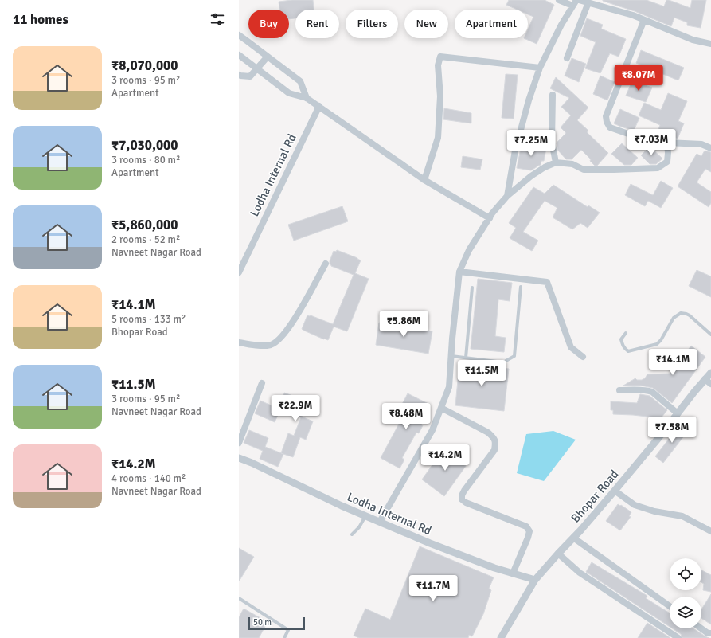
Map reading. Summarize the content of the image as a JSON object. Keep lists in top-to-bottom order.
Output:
{
  "streets": {
    "street": ["Lodha Internal Rd", "Bhopar Road"]
  },
  "crossings": [
    ["Lodha Internal Rd", "Bhopar Road"]
  ],
  "scale_bar": "50 m",
  "page": {
    "heading": "11 homes",
    "chip": [
      "Buy",
      "Rent",
      "Filters",
      "New",
      "Apartment"
    ],
    "list": [
      {
        "name": "₹8,070,000",
        "note": "3 rooms · 95 m² · Apartment"
      },
      {
        "name": "₹7,030,000",
        "note": "3 rooms · 80 m² · Apartment"
      },
      {
        "name": "₹5,860,000",
        "note": "2 rooms · 52 m² · Navneet Nagar Road"
      },
      {
        "name": "₹14.1M",
        "note": "5 rooms · 133 m² · Bhopar Road"
      },
      {
        "name": "₹11.5M",
        "note": "3 rooms · 95 m² · Navneet Nagar Road"
      },
      {
        "name": "₹14.2M",
        "note": "4 rooms · 140 m² · Navneet Nagar Road"
      }
    ],
    "price": [
      "₹8.07M",
      "₹7.03M",
      "₹7.25M",
      "₹5.86M",
      "₹14.1M",
      "₹11.5M",
      "₹22.9M",
      "₹8.48M",
      "₹7.58M",
      "₹14.2M",
      "₹11.7M"
    ],
    "scale": "50 m"
  }
}
